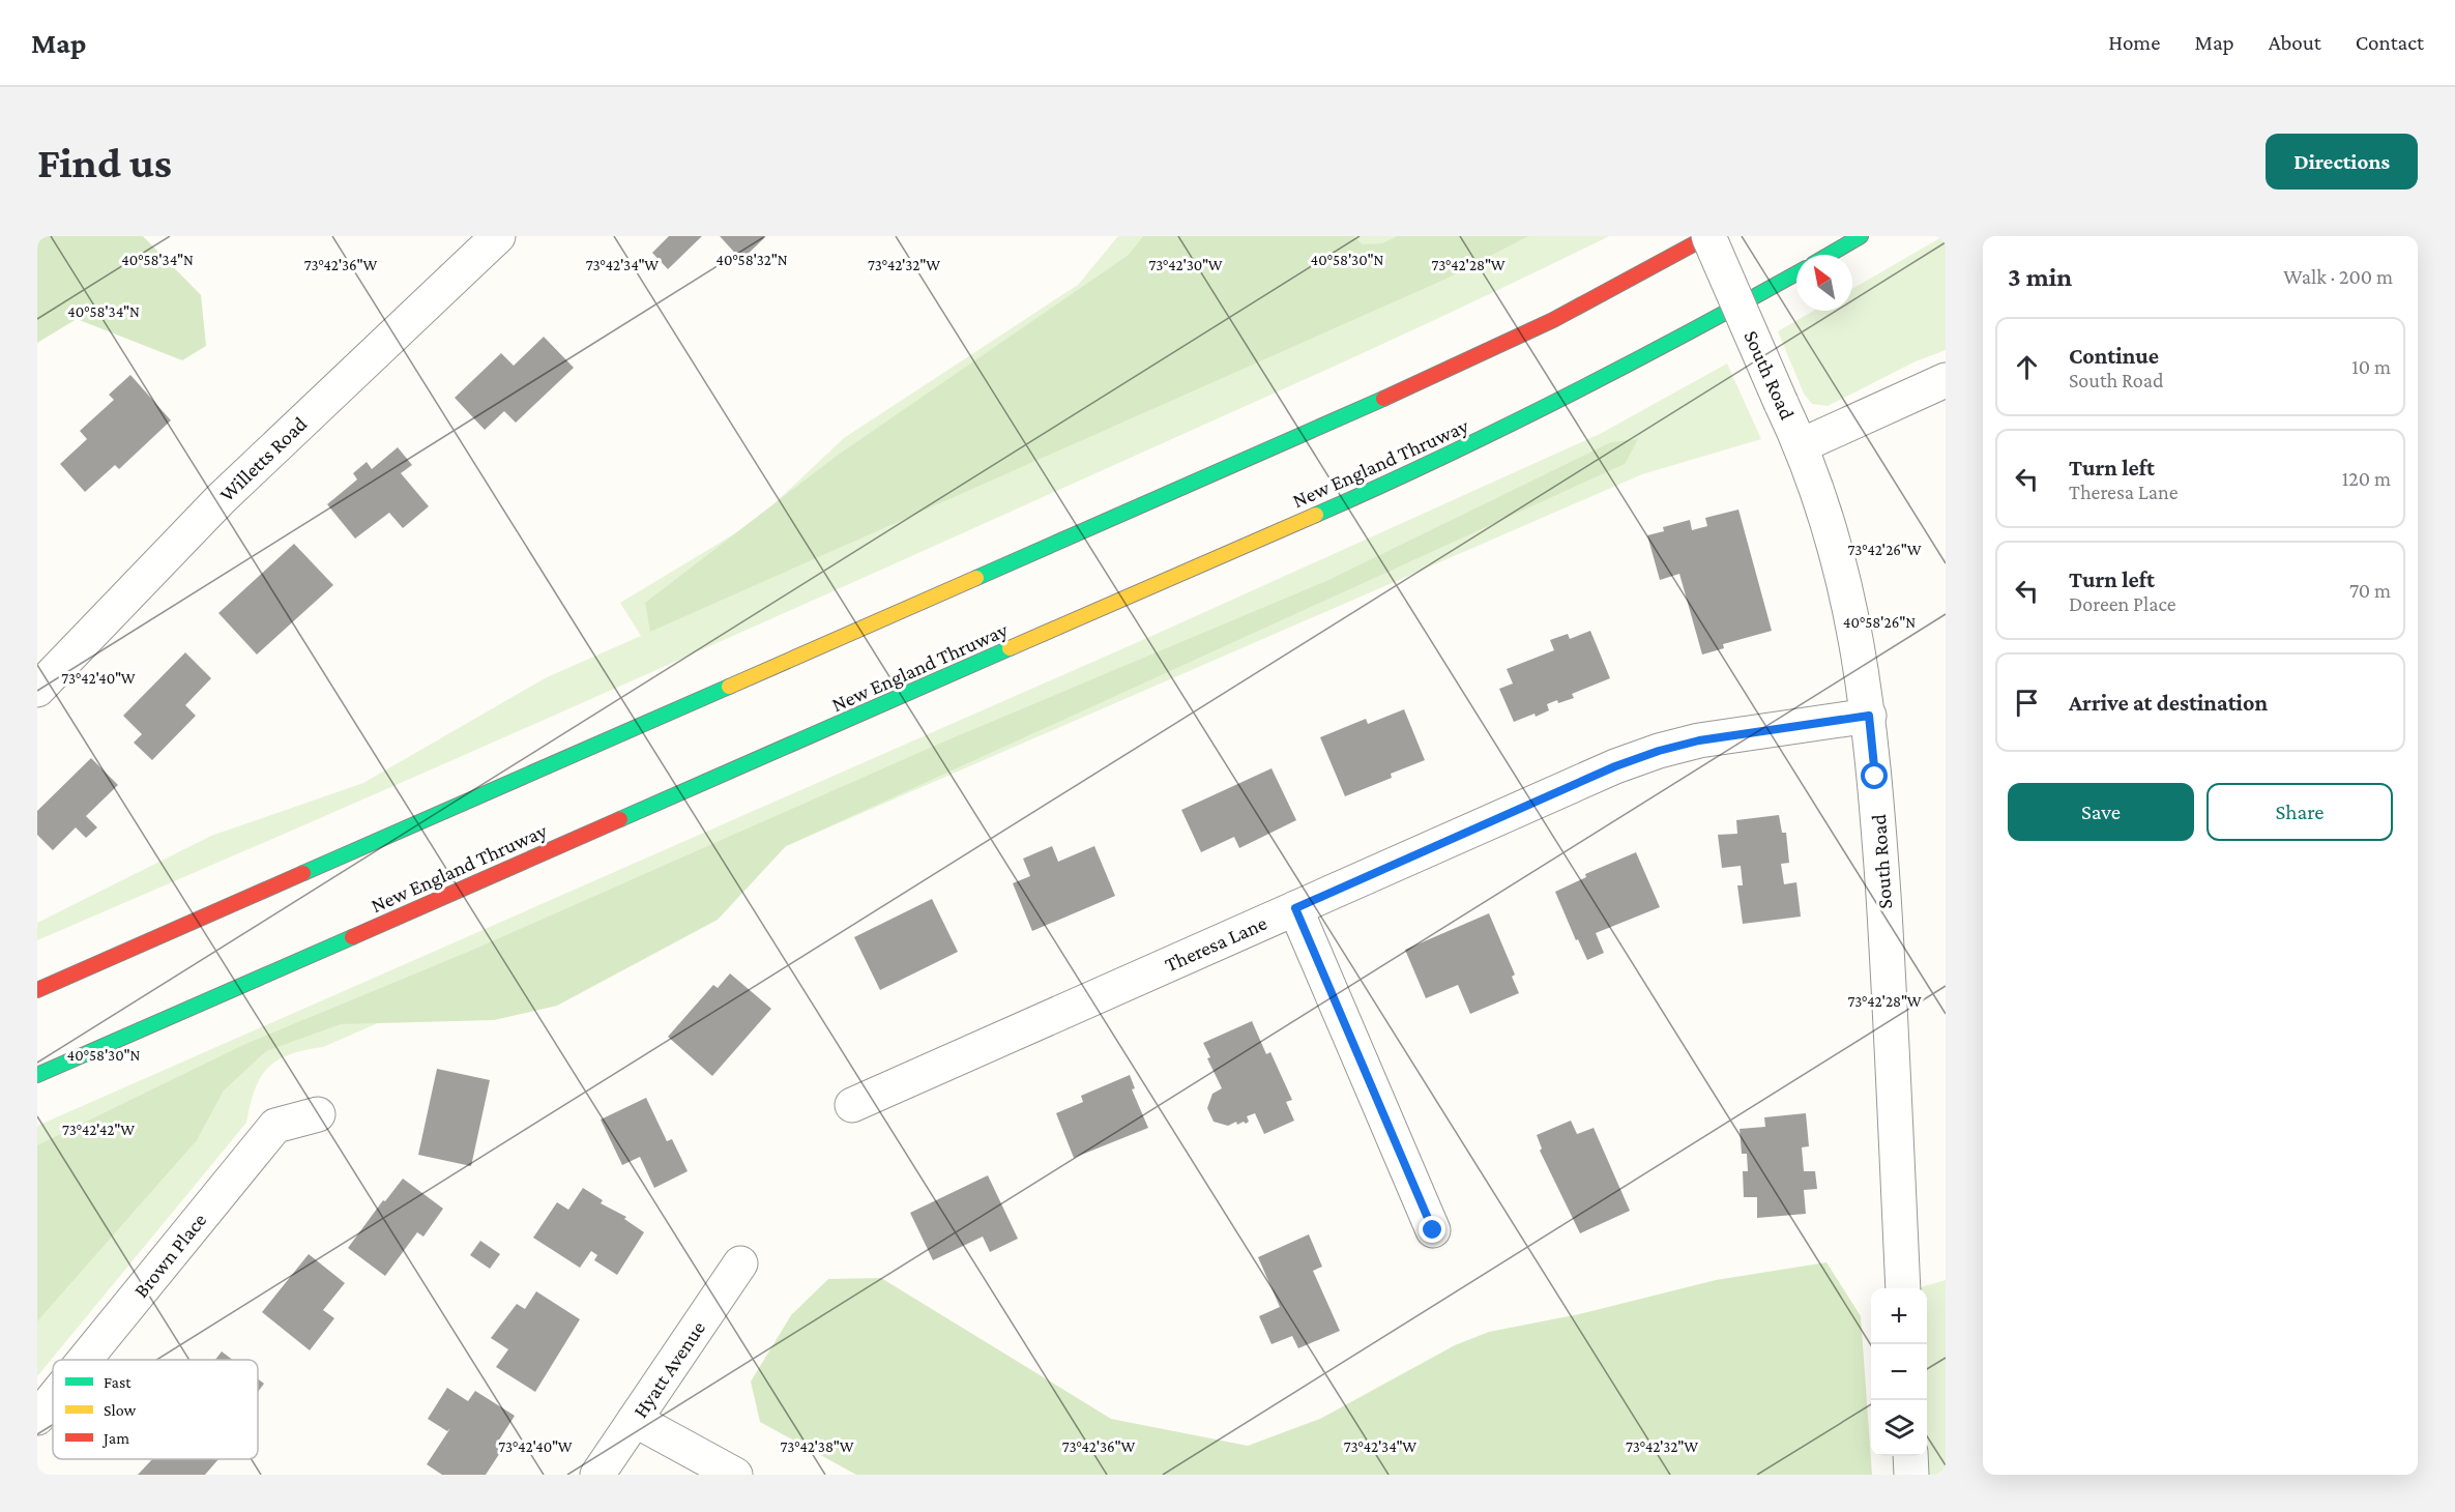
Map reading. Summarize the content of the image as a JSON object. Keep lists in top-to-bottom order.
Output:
{
  "streets": {
    "highway": ["New England Thruway"],
    "street": [
      "South Road",
      "Willetts Road",
      "Theresa Lane",
      "Brown Place",
      "Hyatt Avenue"
    ]
  },
  "crossings": [
    ["South Road", "Theresa Lane"]
  ],
  "legend": ["Fast", "Slow", "Jam"],
  "north": "top left",
  "page": {
    "header": "Map",
    "nav": [
      "Home",
      "Map",
      "About",
      "Contact"
    ],
    "buttons": [
      "Directions",
      ["Save", "Share"]
    ],
    "title": "Find us",
    "heading": ["3 min", "Walk · 200 m"],
    "list": [
      ["Continue", "South Road", "10 m"],
      ["Turn left", "Theresa Lane", "120 m"],
      ["Turn left", "Doreen Place", "70 m"],
      "Arrive at destination"
    ],
    "map_buttons": ["+", "−"]
  },
  "coordinates": [
    "40°58'34\"N",
    "40°58'32\"N",
    "40°58'30\"N",
    "73°42'34\"W",
    "73°42'36\"W",
    "73°42'32\"W",
    "73°42'30\"W",
    "73°42'28\"W",
    "73°42'26\"W",
    "40°58'26\"N",
    "73°42'40\"W",
    "73°42'42\"W",
    "73°42'38\"W"
  ]
}
